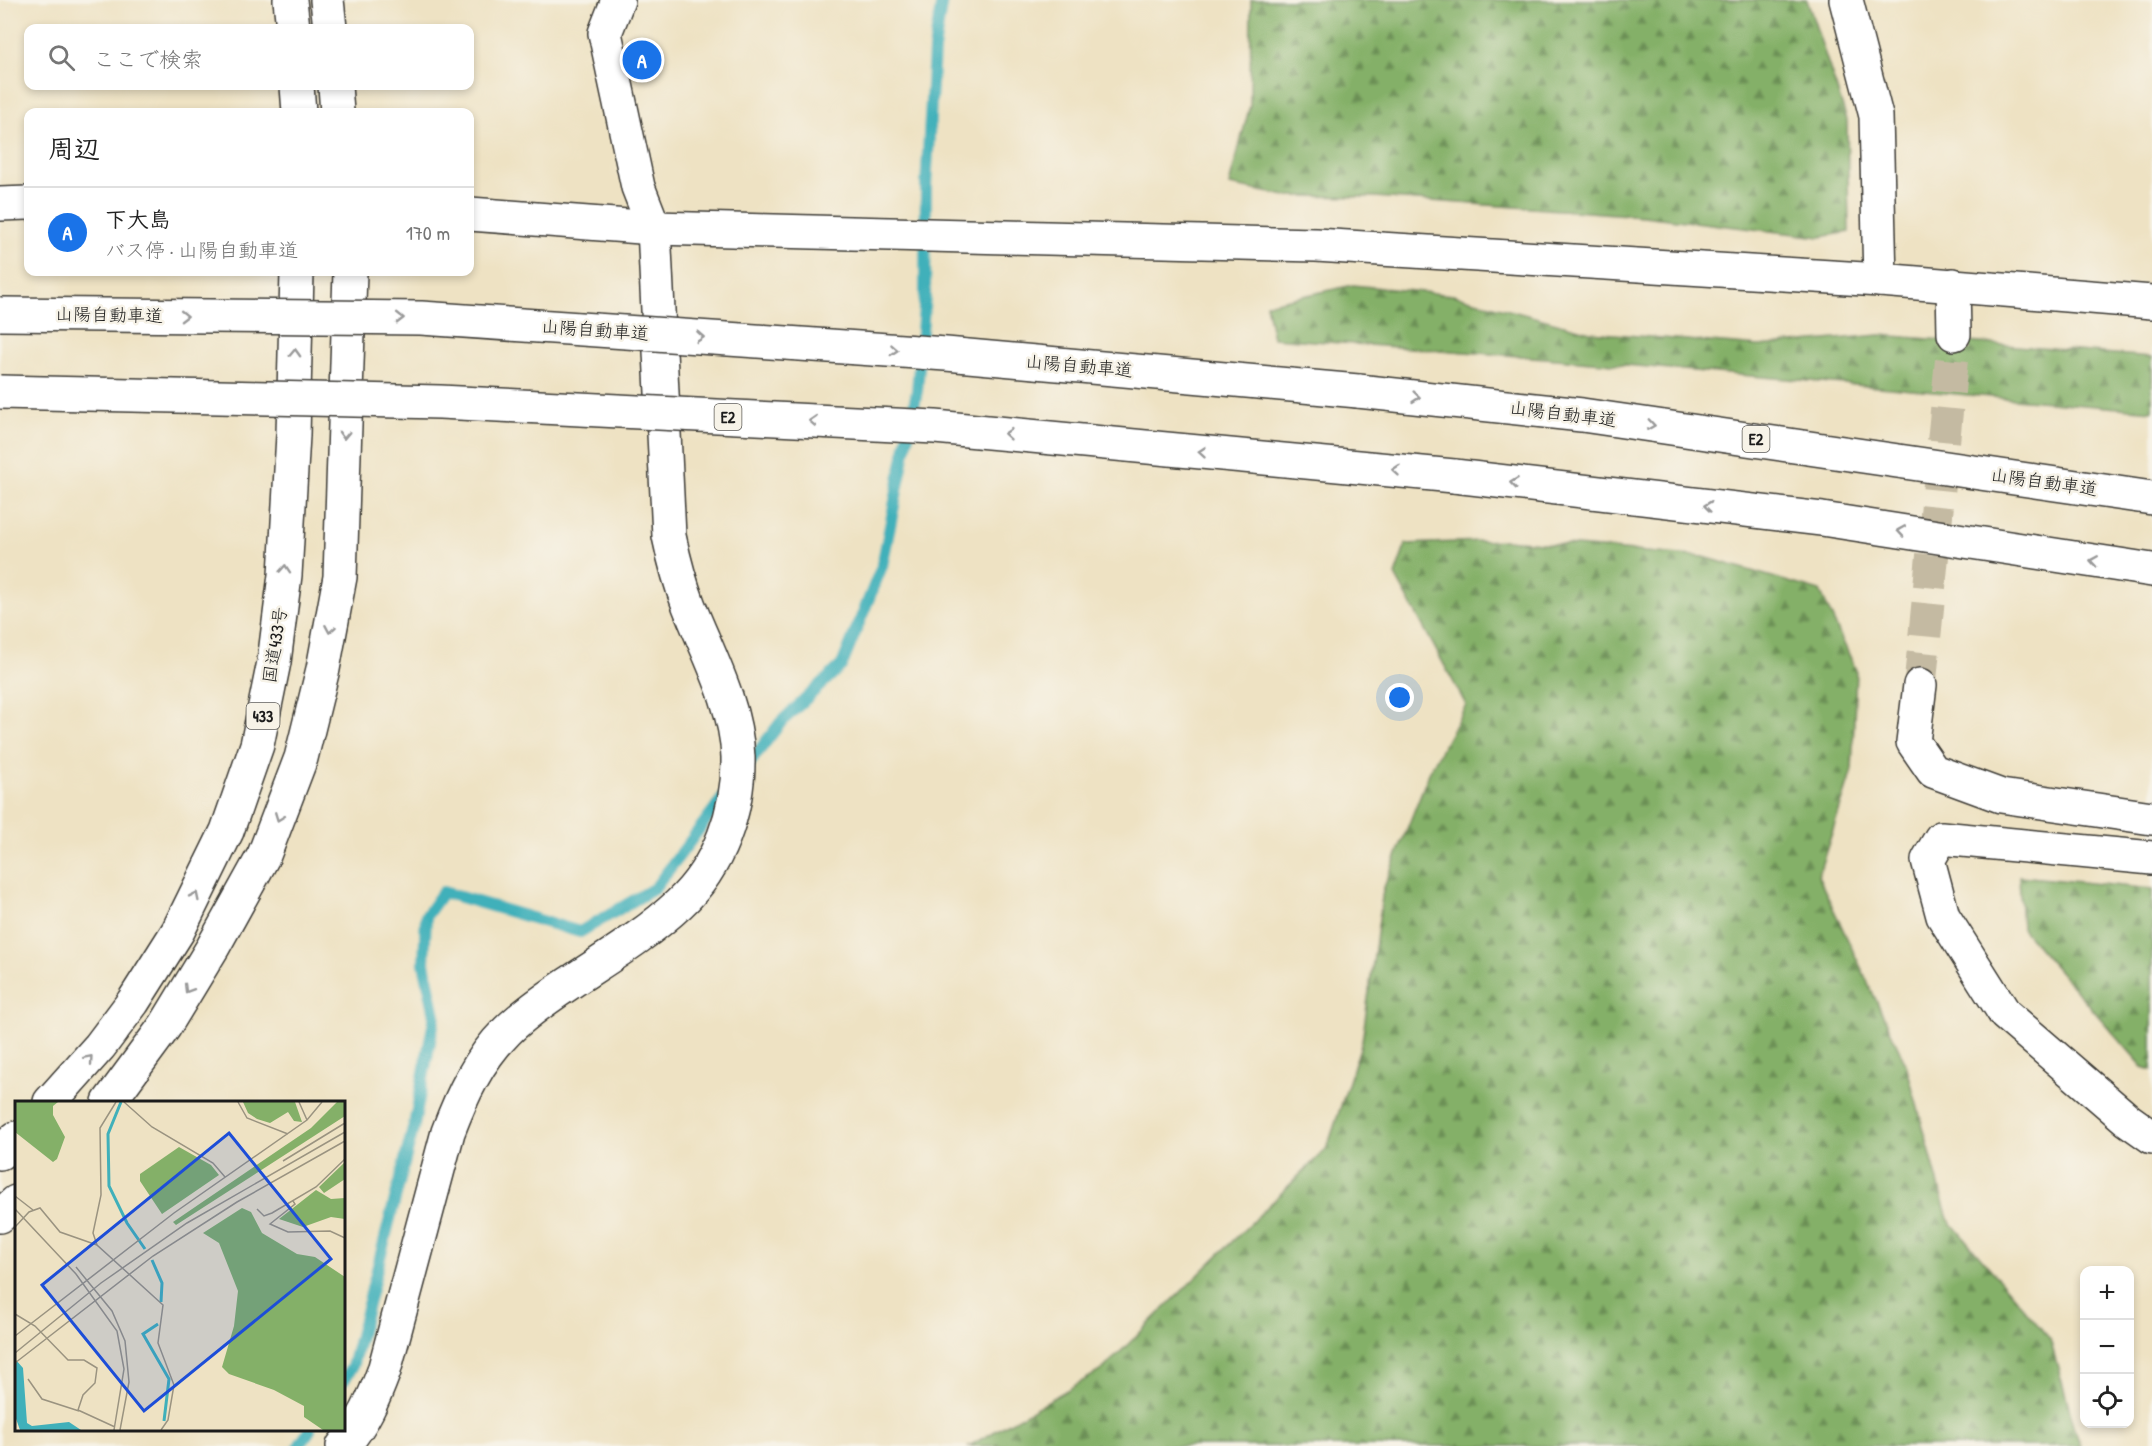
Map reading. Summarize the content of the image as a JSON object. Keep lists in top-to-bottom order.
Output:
{
  "streets": {
    "main road": [
      "山陽自動車道",
      "E2",
      "国道433号",
      "433"
    ]
  },
  "page": {
    "search": "ここで検索",
    "pins": "A",
    "heading": "周辺",
    "list": [
      {
        "mark": "A",
        "name": "下大島",
        "note": "バス停 · 山陽自動車道",
        "value": "170 m"
      }
    ],
    "map_buttons": ["+", "−"]
  }
}
